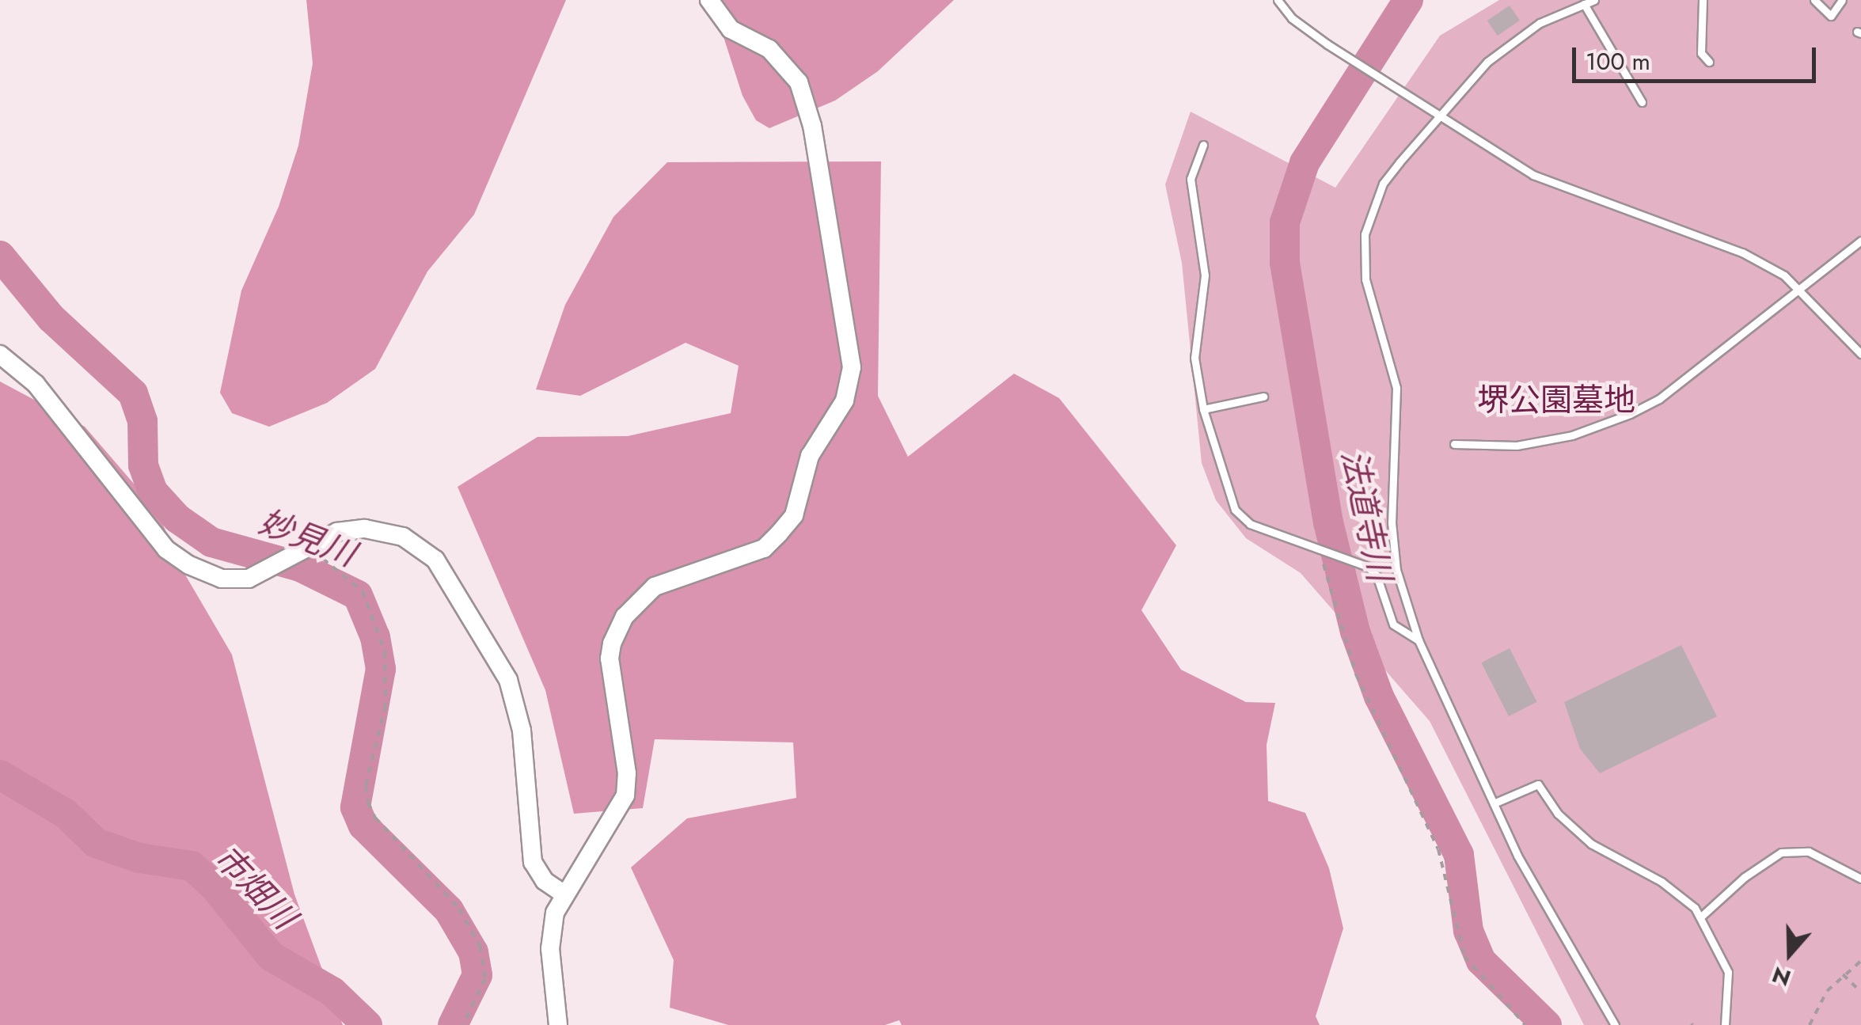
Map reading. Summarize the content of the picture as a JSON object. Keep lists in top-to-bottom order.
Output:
{
  "water": ["法道寺川", "妙見川", "市畑川"],
  "parks": ["堺公園墓地"],
  "scale_bar": "100 m",
  "north": "bottom"
}
